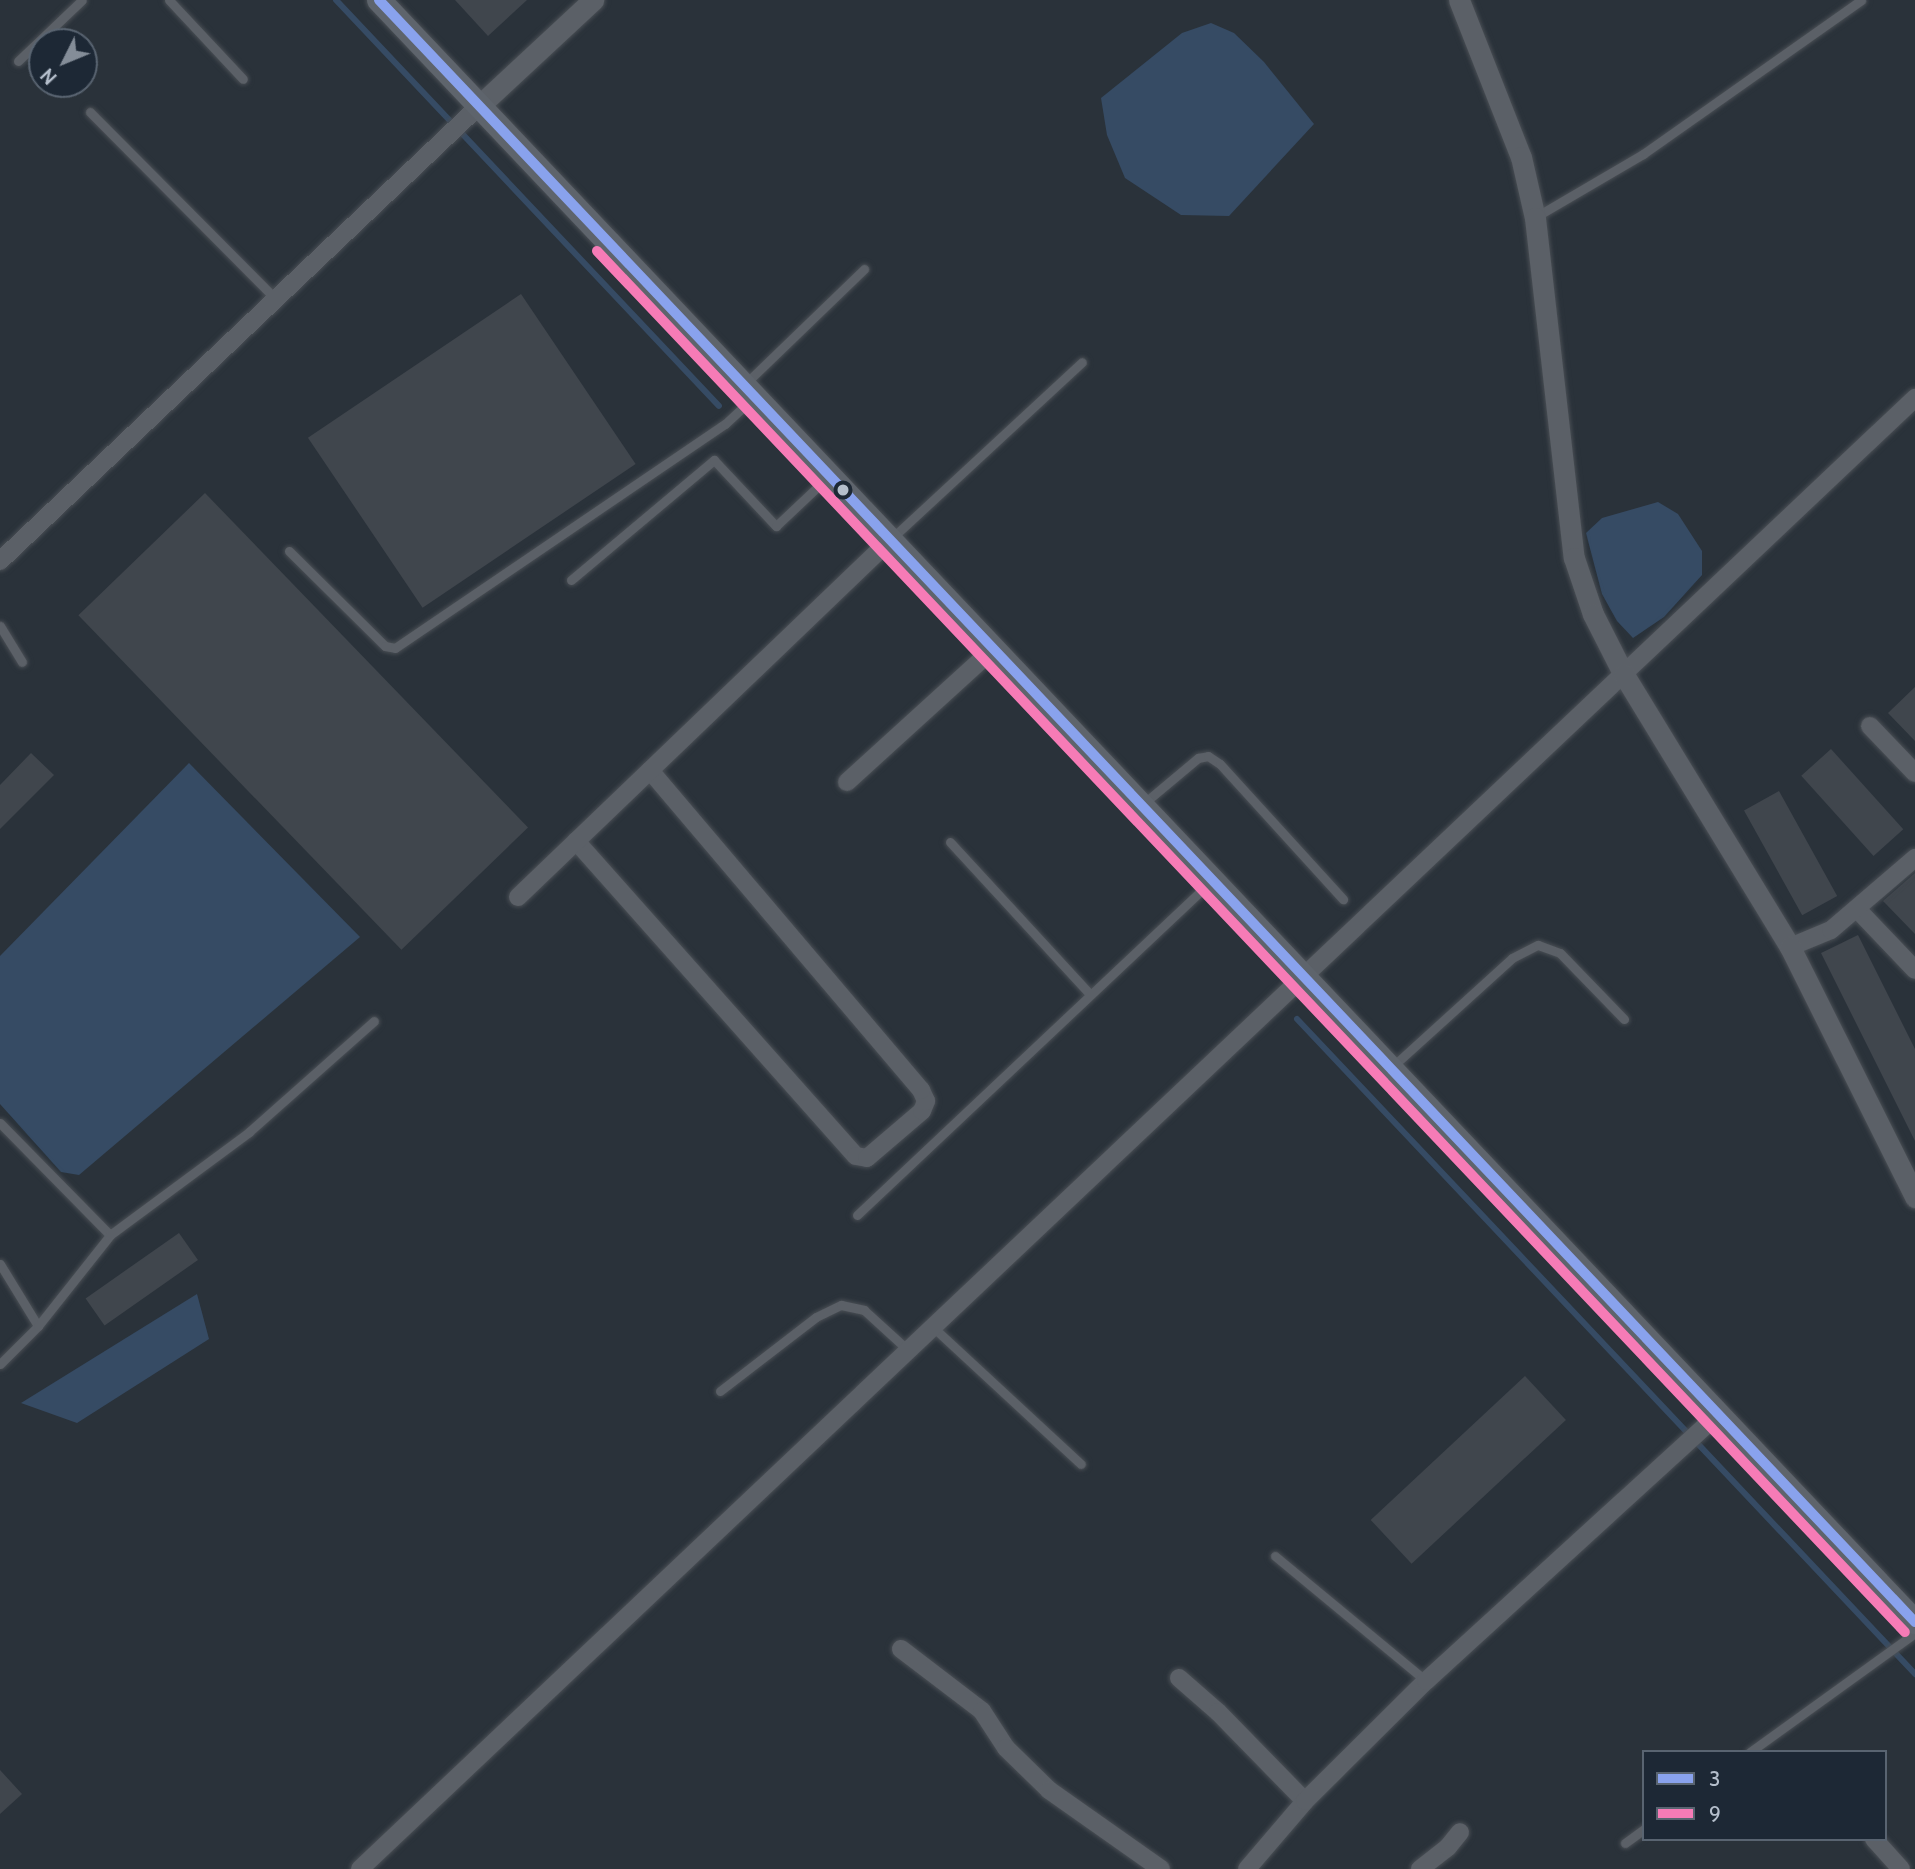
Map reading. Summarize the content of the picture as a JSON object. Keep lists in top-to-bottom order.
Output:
{
  "lines": ["transit line 3", "transit line 9"],
  "legend": ["3", "9"],
  "north": "bottom left"
}
